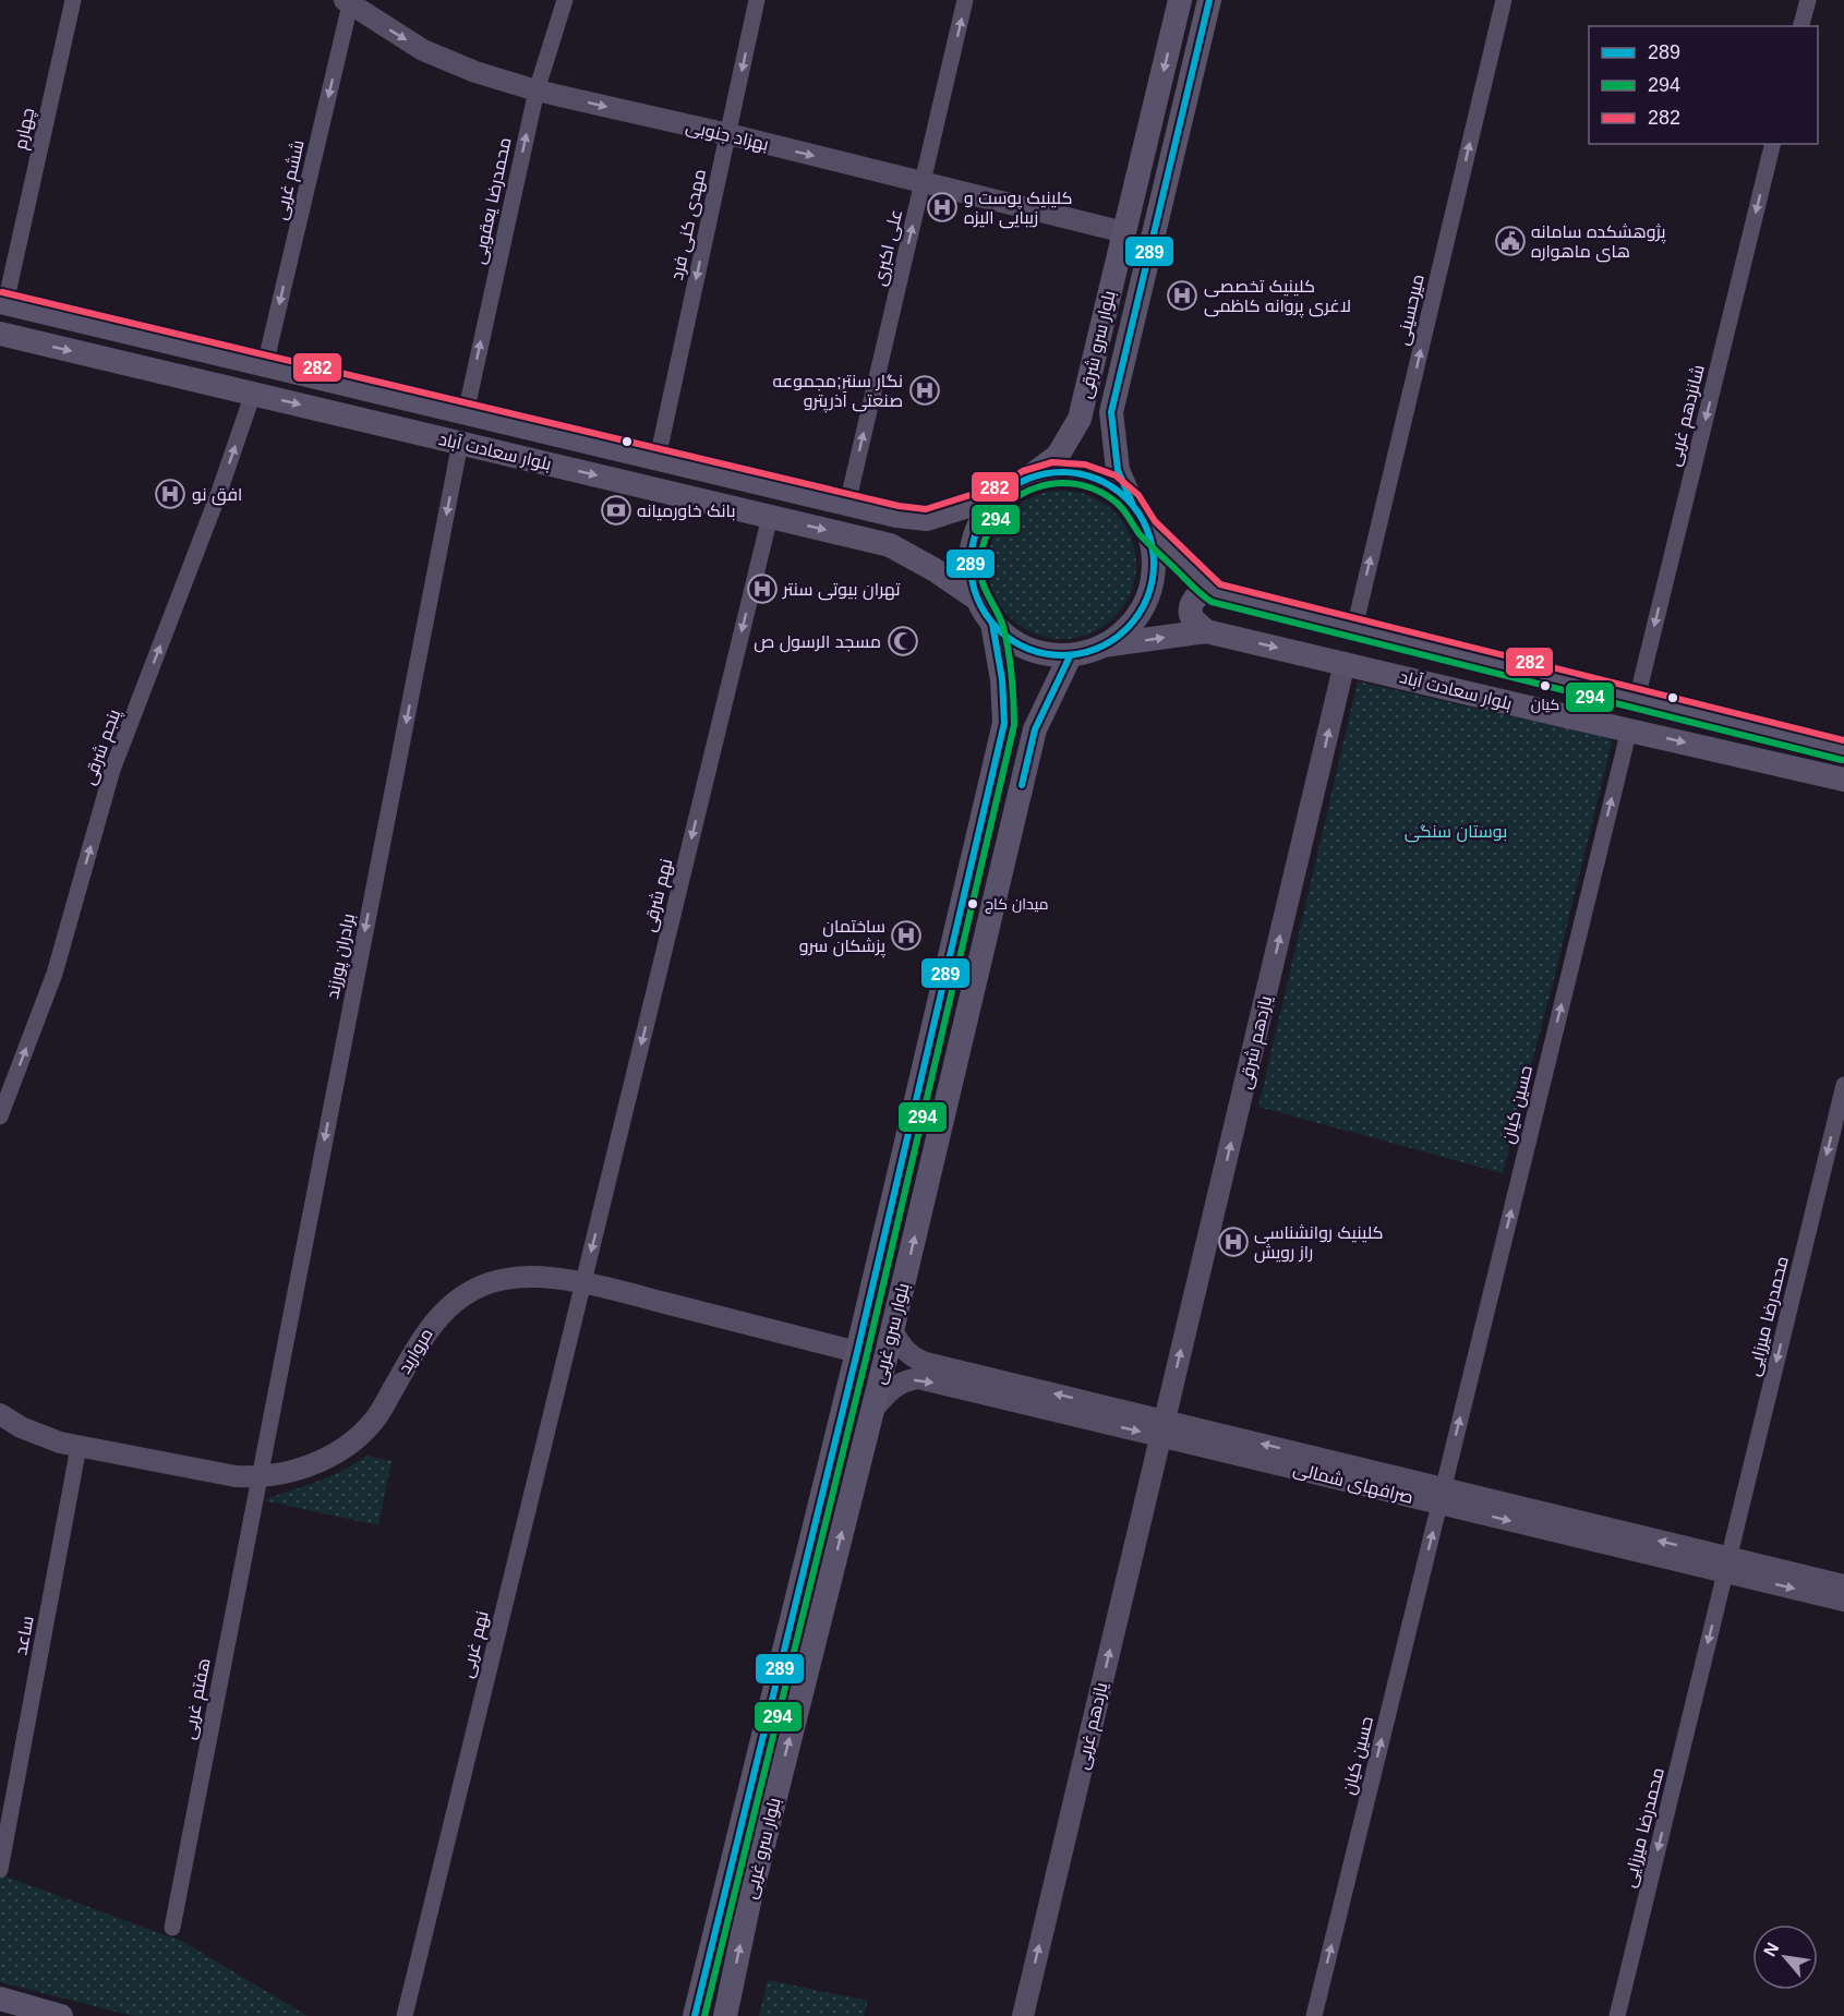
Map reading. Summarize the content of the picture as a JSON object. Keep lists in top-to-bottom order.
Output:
{
  "streets": {
    "main road": ["بلوار سرو شرقی", "بلوار سعادت آباد", "بلوار سرو غربی"],
    "street": [
      "چهارم",
      "بهزاد جنوبی",
      "ششم غربی",
      "محمدرضا یعقوبی",
      "مهدی کنی فرد",
      "علی اکبری",
      "میرحسینی",
      "شانزدهم غربی",
      "پنجم شرقی",
      "نهم شرقی",
      "برادران پورزند",
      "یازدهم شرقی",
      "حسین کیان",
      "محمدرضا میرزایی",
      "مروارید",
      "صرافهای شمالی",
      "ساعد",
      "نهم غربی",
      "هفتم غربی",
      "یازدهم غربی"
    ]
  },
  "crossings": [
    ["چهارم", "بلوار سعادت آباد"],
    ["بهزاد جنوبی", "ششم غربی"],
    ["بهزاد جنوبی", "محمدرضا یعقوبی"],
    ["بهزاد جنوبی", "مهدی کنی فرد"],
    ["بهزاد جنوبی", "علی اکبری"],
    ["بهزاد جنوبی", "بلوار سرو شرقی"],
    ["ششم غربی", "بلوار سعادت آباد"],
    ["محمدرضا یعقوبی", "بلوار سعادت آباد"],
    ["مهدی کنی فرد", "بلوار سعادت آباد"],
    ["علی اکبری", "بلوار سعادت آباد"],
    ["میرحسینی", "بلوار سعادت آباد"],
    ["بلوار سرو شرقی", "بلوار سعادت آباد"],
    ["بلوار سرو شرقی", "بلوار سرو غربی"],
    ["شانزدهم غربی", "بلوار سعادت آباد"],
    ["بلوار سعادت آباد", "پنجم شرقی"],
    ["بلوار سعادت آباد", "نهم شرقی"],
    ["بلوار سعادت آباد", "برادران پورزند"],
    ["بلوار سعادت آباد", "یازدهم شرقی"],
    ["بلوار سعادت آباد", "حسین کیان"],
    ["بلوار سعادت آباد", "بلوار سرو غربی"],
    ["نهم شرقی", "مروارید"],
    ["نهم شرقی", "نهم غربی"],
    ["برادران پورزند", "مروارید"],
    ["برادران پورزند", "هفتم غربی"],
    ["یازدهم شرقی", "صرافهای شمالی"],
    ["یازدهم شرقی", "یازدهم غربی"],
    ["حسین کیان", "صرافهای شمالی"],
    ["محمدرضا میرزایی", "صرافهای شمالی"],
    ["بلوار سرو غربی", "مروارید"],
    ["بلوار سرو غربی", "صرافهای شمالی"],
    ["مروارید", "ساعد"],
    ["مروارید", "نهم غربی"],
    ["مروارید", "هفتم غربی"],
    ["صرافهای شمالی", "یازدهم غربی"]
  ],
  "one_way": [
    "بهزاد جنوبی",
    "ششم غربی",
    "محمدرضا یعقوبی",
    "مهدی کنی فرد",
    "علی اکبری",
    "میرحسینی",
    "شانزدهم غربی",
    "پنجم شرقی",
    "نهم شرقی",
    "برادران پورزند",
    "یازدهم شرقی",
    "حسین کیان",
    "محمدرضا میرزایی",
    "یازدهم غربی"
  ],
  "parks": ["بوستان سنگی"],
  "places": {
    "hospital": [
      "کلینیک پوست و زیبایی الیزه",
      "کلینیک تخصصی لاغری پروانه کاظمی",
      "نگار سنتر;مجموعه صنعتی آذرپترو",
      "افق نو",
      "تهران بیوتی سنتر",
      "ساختمان پزشکان سرو",
      "کلینیک روانشناسی راز رویش"
    ],
    "public building": ["پژوهشکده سامانه های ماهواره"],
    "bank": ["بانک خاورمیانه"],
    "mosque": ["مسجد الرسول ص"],
    "other": ["کیان", "میدان کاج"]
  },
  "lines": ["transit line 289", "transit line 282", "transit line 294"],
  "legend": ["289", "294", "282"],
  "north": "top left"
}
